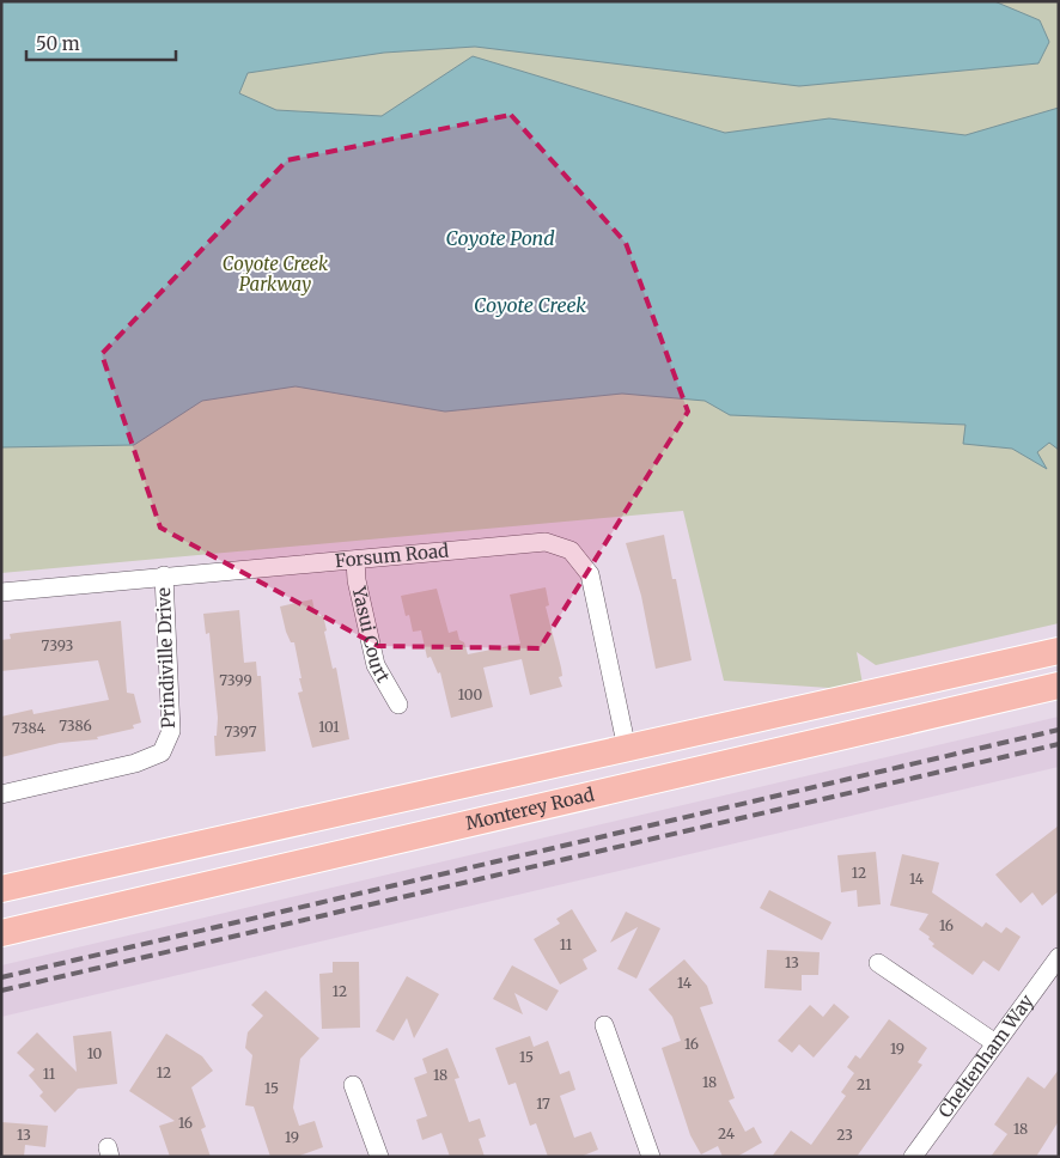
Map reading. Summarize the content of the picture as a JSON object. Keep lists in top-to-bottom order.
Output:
{
  "streets": {
    "main road": ["Monterey Road"],
    "street": [
      "Forsum Road",
      "Yasui Court",
      "Prindiville Drive",
      "Cheltenham Way"
    ]
  },
  "crossings": [
    ["Forsum Road", "Yasui Court"],
    ["Forsum Road", "Prindiville Drive"],
    ["Forsum Road", "Monterey Road"]
  ],
  "water": ["Coyote Pond", "Coyote Creek"],
  "parks": ["Coyote Creek Parkway"],
  "house_numbers": [
    "7393",
    "7399",
    "100",
    "7386",
    "101",
    "7384",
    "7397",
    "12",
    "14",
    "16",
    "11",
    "13",
    "14",
    "12",
    "16",
    "19",
    "10",
    "15",
    "12",
    "11",
    "18",
    "18",
    "21",
    "15",
    "17",
    "16",
    "18",
    "24",
    "13",
    "23",
    "19"
  ],
  "scale_bar": "50 m"
}
